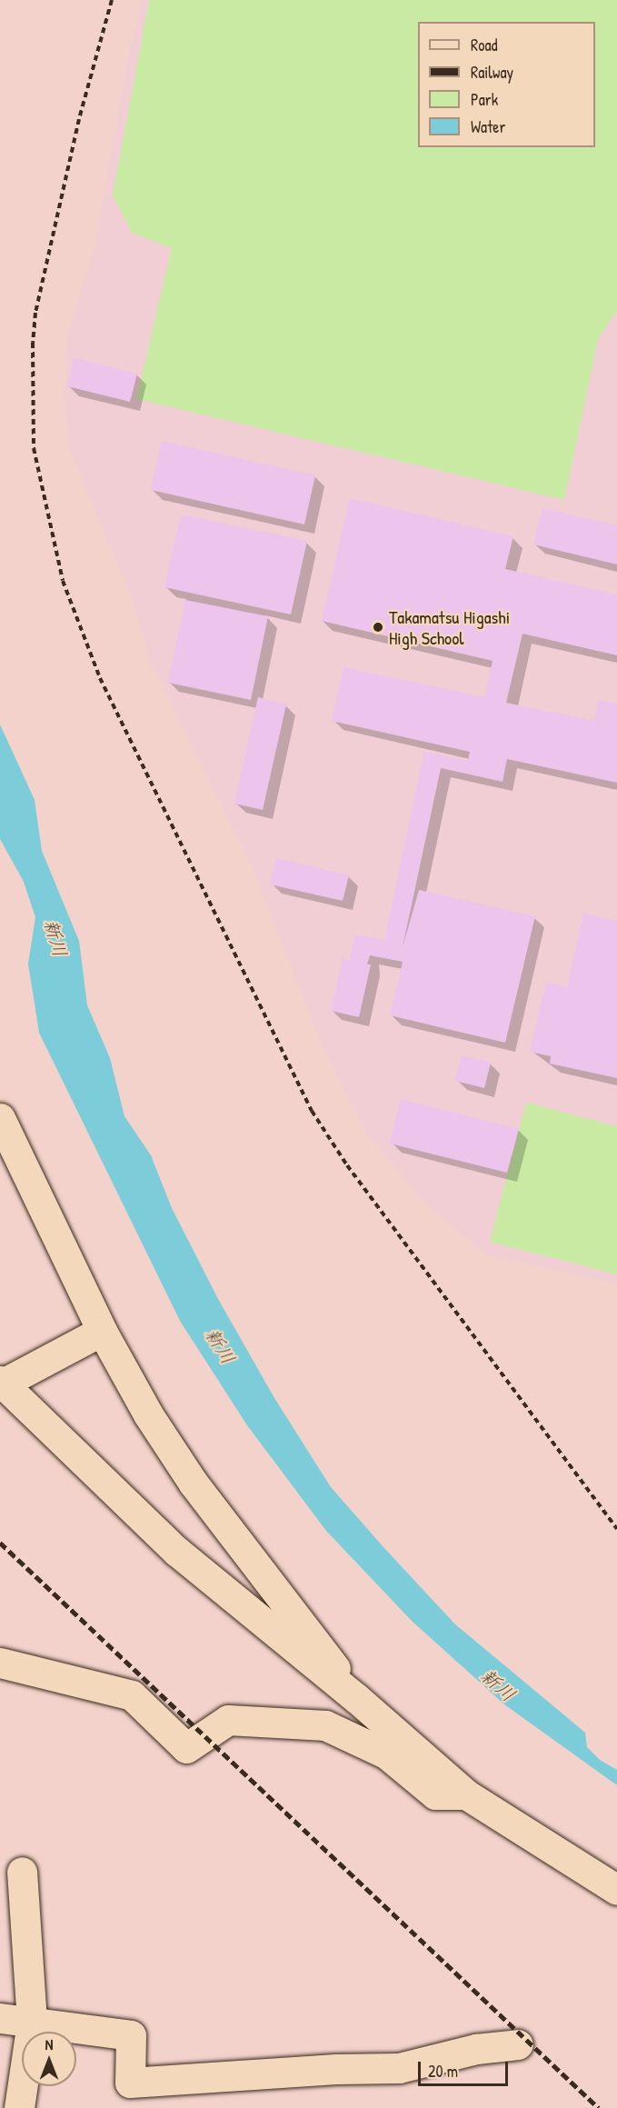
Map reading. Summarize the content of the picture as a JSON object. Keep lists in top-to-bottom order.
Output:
{
  "water": ["新川"],
  "places": ["Takamatsu Higashi High School"],
  "legend": [
    "Road",
    "Railway",
    "Park",
    "Water"
  ],
  "scale_bar": "20 m",
  "north": "top"
}
